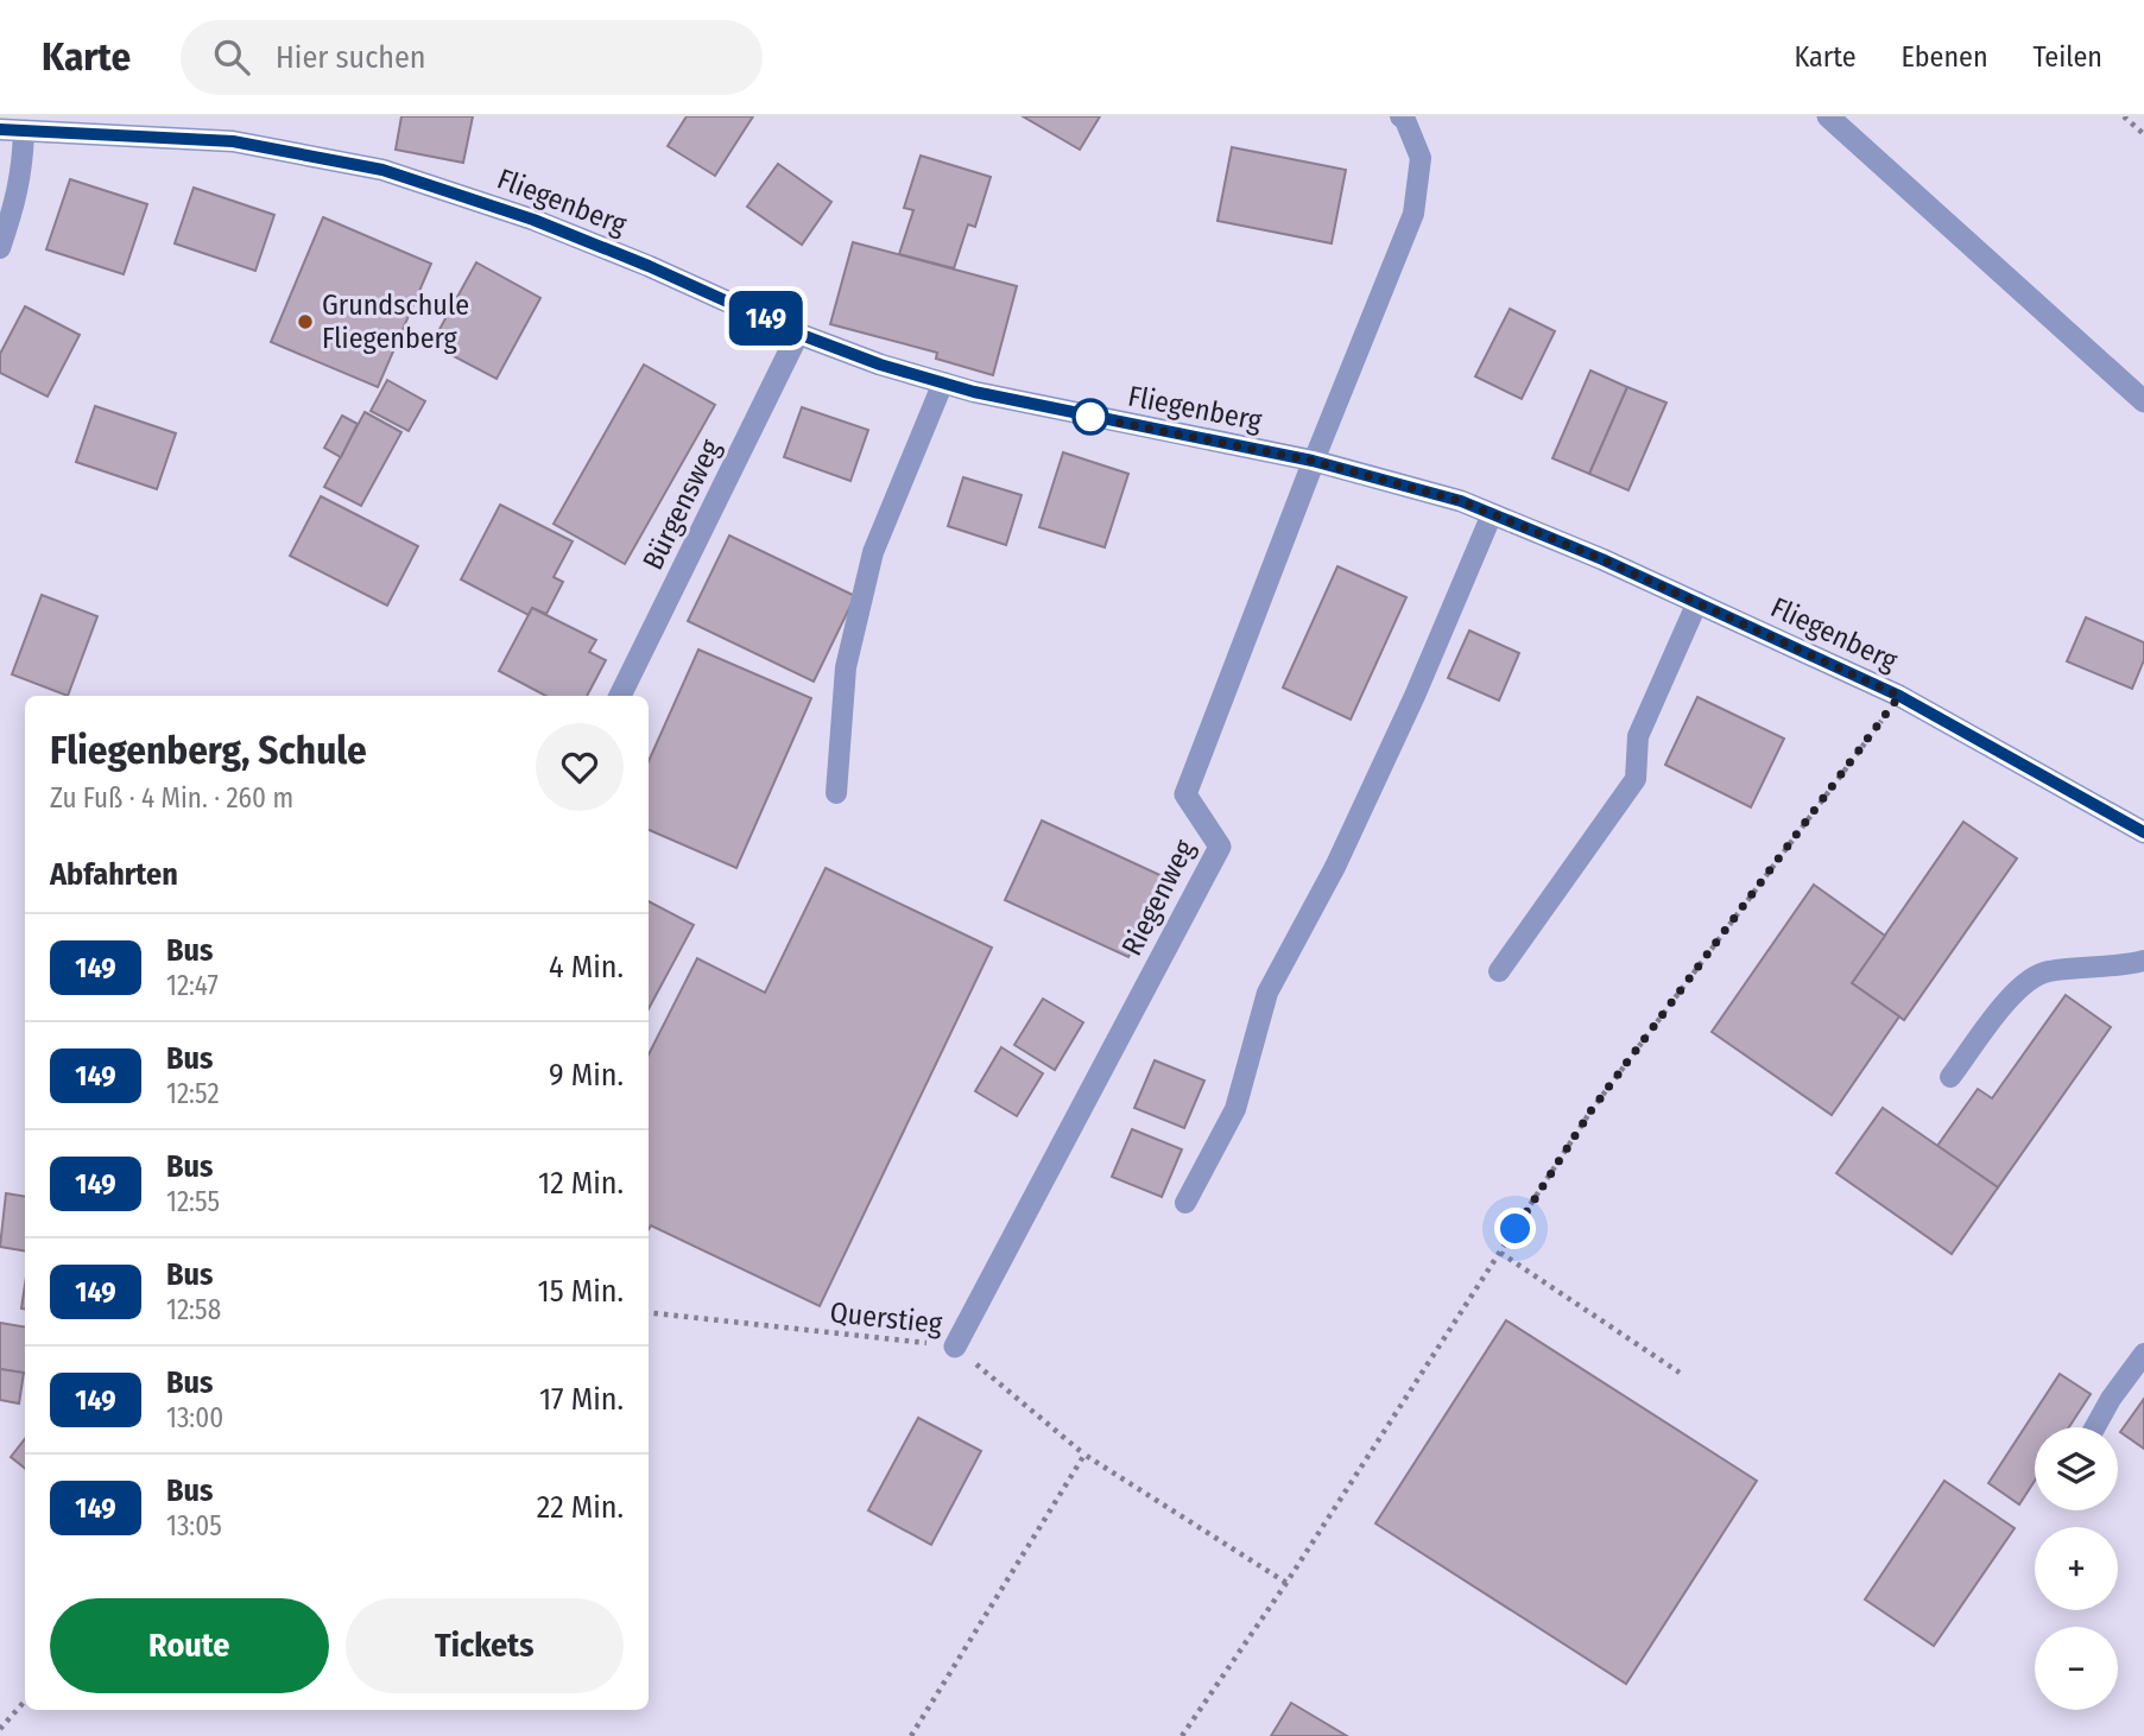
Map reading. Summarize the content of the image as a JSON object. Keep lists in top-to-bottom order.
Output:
{
  "streets": {
    "street": ["Fliegenberg", "Bürgensweg", "Riegenweg"],
    "path": ["Querstieg"]
  },
  "crossings": [
    ["Fliegenberg", "Bürgensweg"],
    ["Fliegenberg", "Riegenweg"],
    ["Riegenweg", "Querstieg"]
  ],
  "places": ["Grundschule Fliegenberg"],
  "lines": ["bus line 149"],
  "page": {
    "header": "Karte",
    "search": "Hier suchen",
    "nav": ["Karte", "Ebenen", "Teilen"],
    "on_map": "149",
    "heading": [
      ["Fliegenberg, Schule", "Zu Fuß · 4 Min. · 260 m"],
      "Abfahrten"
    ],
    "list": [
      {
        "mark": "149",
        "name": "Bus",
        "note": "12:47",
        "value": "4 Min."
      },
      {
        "mark": "149",
        "name": "Bus",
        "note": "12:52",
        "value": "9 Min."
      },
      {
        "mark": "149",
        "name": "Bus",
        "note": "12:55",
        "value": "12 Min."
      },
      {
        "mark": "149",
        "name": "Bus",
        "note": "12:58",
        "value": "15 Min."
      },
      {
        "mark": "149",
        "name": "Bus",
        "note": "13:00",
        "value": "17 Min."
      },
      {
        "mark": "149",
        "name": "Bus",
        "note": "13:05",
        "value": "22 Min."
      }
    ],
    "map_buttons": ["+", "−"],
    "buttons": ["Route", "Tickets"]
  }
}
